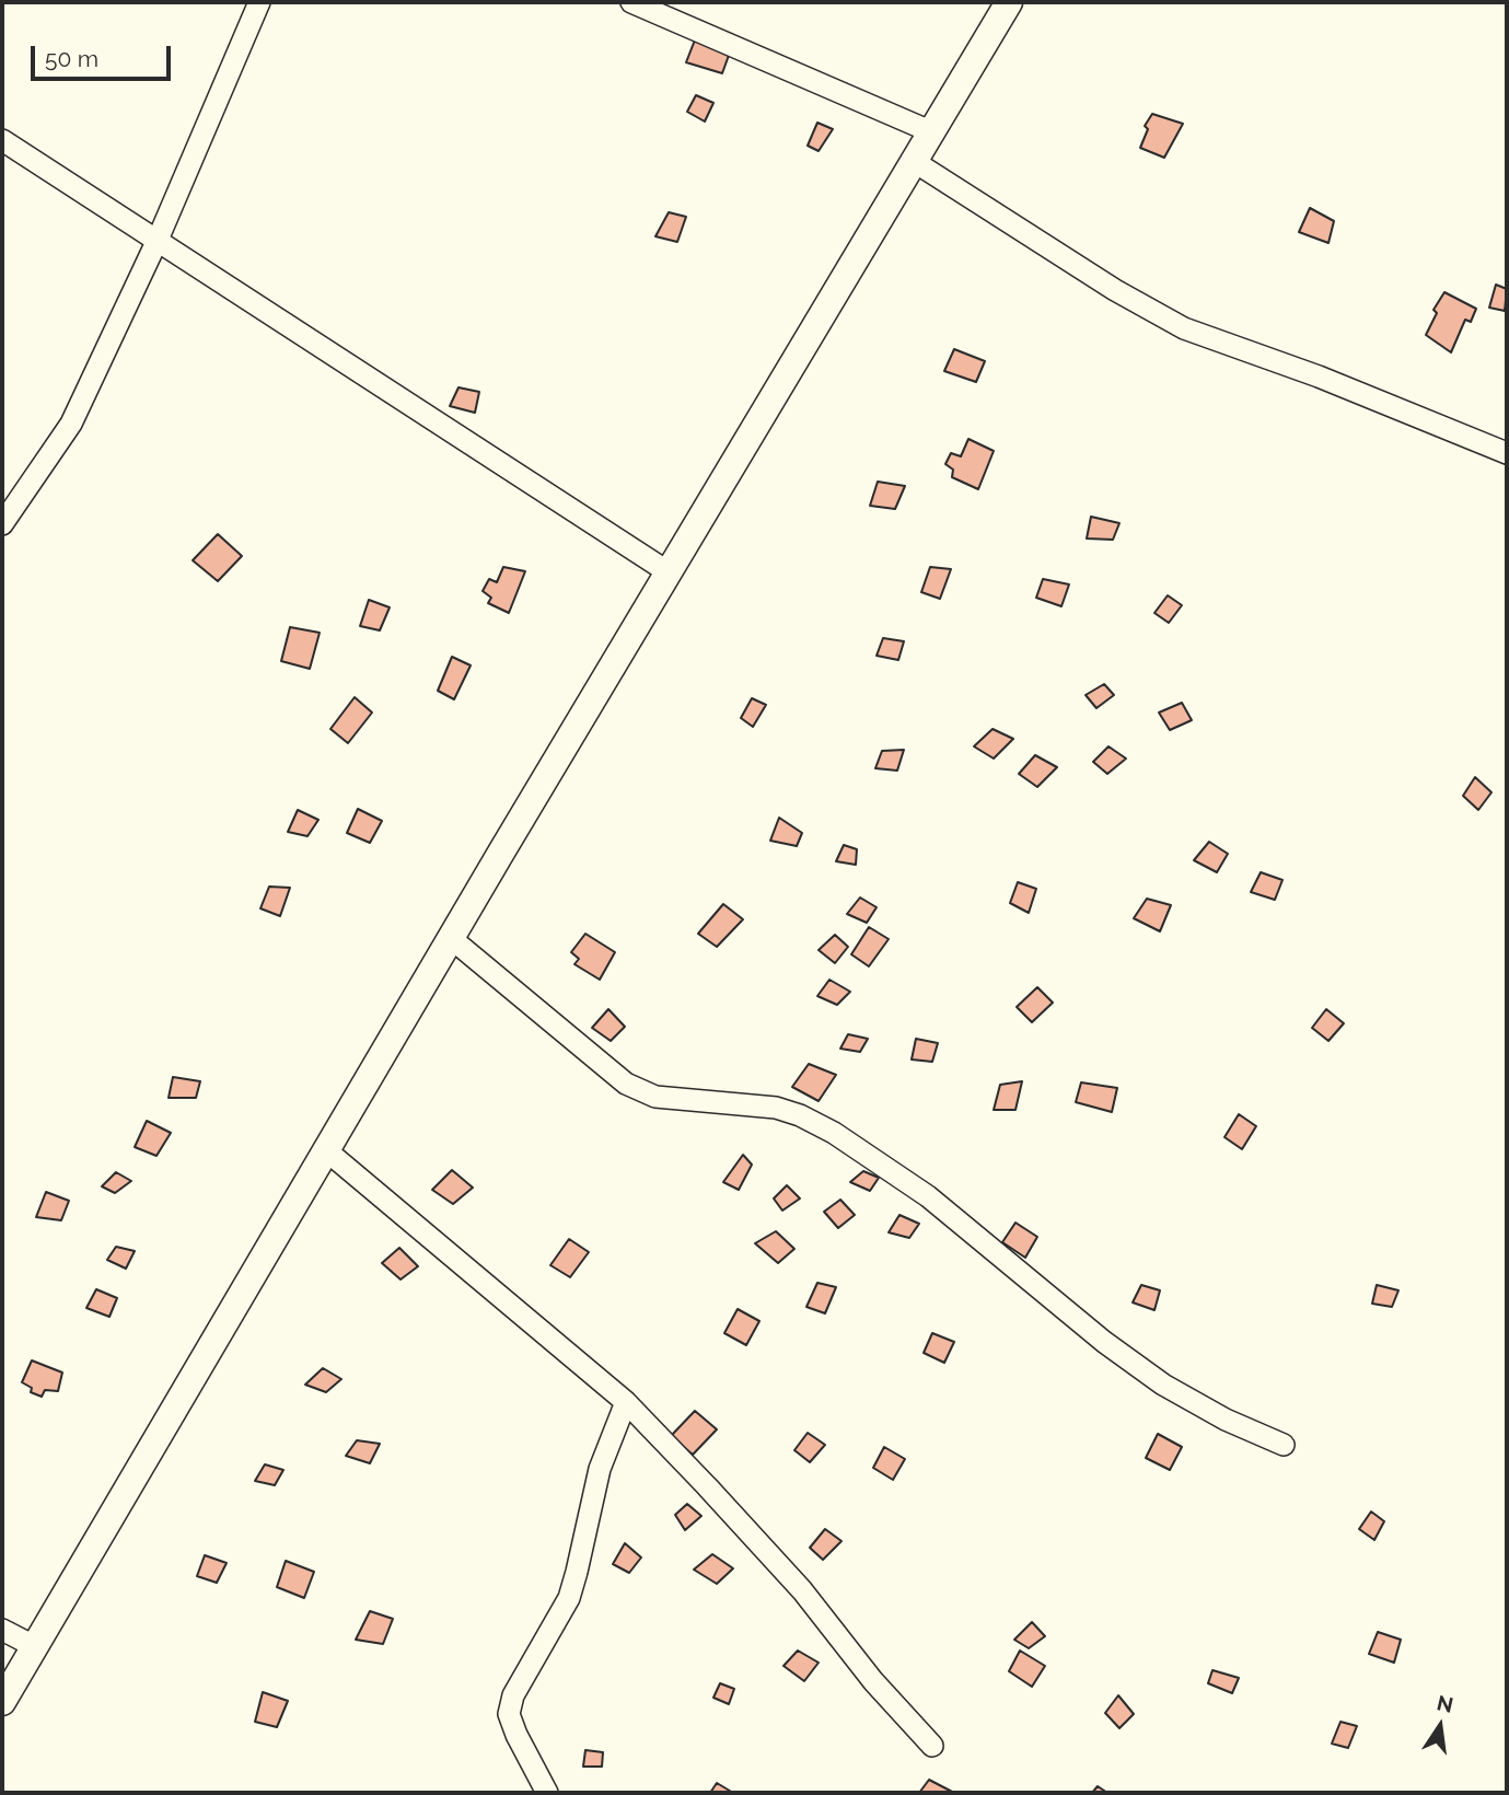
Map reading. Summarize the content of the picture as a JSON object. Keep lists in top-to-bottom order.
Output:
{
  "scale_bar": "50 m",
  "north": "top"
}
